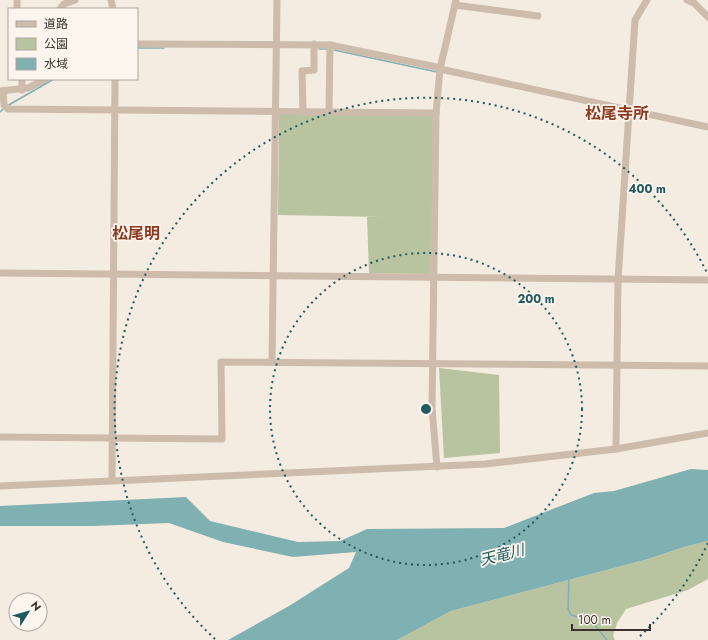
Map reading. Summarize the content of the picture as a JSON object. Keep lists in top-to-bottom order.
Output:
{
  "districts": ["松尾寺所", "松尾明"],
  "water": ["天竜川"],
  "legend": ["道路", "公園", "水域"],
  "scale_bar": "100 m",
  "north": "top right",
  "rings": ["400 m", "200 m"]
}
